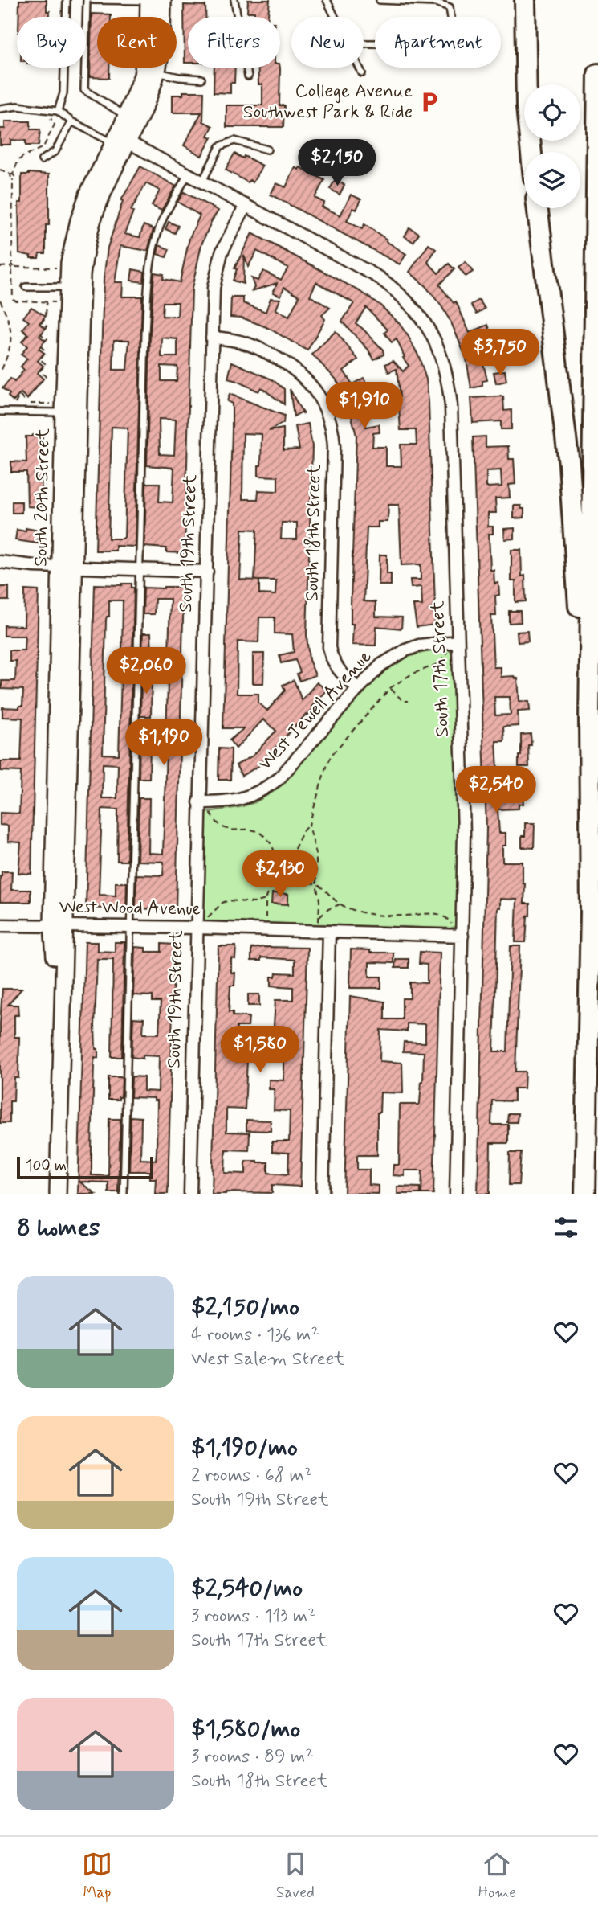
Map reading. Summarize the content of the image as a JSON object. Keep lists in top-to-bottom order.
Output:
{
  "streets": {
    "street": [
      "South 20th Street",
      "South 18th Street",
      "South 19th Street",
      "South 17th Street",
      "West Jewell Avenue",
      "West Wood Avenue"
    ]
  },
  "crossings": [
    ["South 20th Street", "South 17th Street"],
    ["South 20th Street", "West Wood Avenue"],
    ["South 18th Street", "South 19th Street"],
    ["South 18th Street", "West Jewell Avenue"],
    ["South 19th Street", "South 17th Street"],
    ["South 19th Street", "West Jewell Avenue"],
    ["South 19th Street", "West Wood Avenue"],
    ["South 17th Street", "West Jewell Avenue"],
    ["South 17th Street", "West Wood Avenue"]
  ],
  "places": {
    "parking": ["College Avenue Southwest Park & Ride"]
  },
  "scale_bar": "100 m",
  "page": {
    "chip": [
      "Buy",
      "Rent",
      "Filters",
      "New",
      "Apartment"
    ],
    "price": [
      "$2,150",
      "$3,750",
      "$1,910",
      "$2,060",
      "$1,190",
      "$2,540",
      "$2,130",
      "$1,580"
    ],
    "scale": "100 m",
    "heading": "8 homes",
    "list": [
      {
        "name": "$2,150/mo",
        "note": "4 rooms · 136 m² · West Salem Street"
      },
      {
        "name": "$1,190/mo",
        "note": "2 rooms · 68 m² · South 19th Street"
      },
      {
        "name": "$2,540/mo",
        "note": "3 rooms · 113 m² · South 17th Street"
      },
      {
        "name": "$1,580/mo",
        "note": "3 rooms · 89 m² · South 18th Street"
      }
    ],
    "tabs": ["Map", "Saved", "Home"]
  }
}
